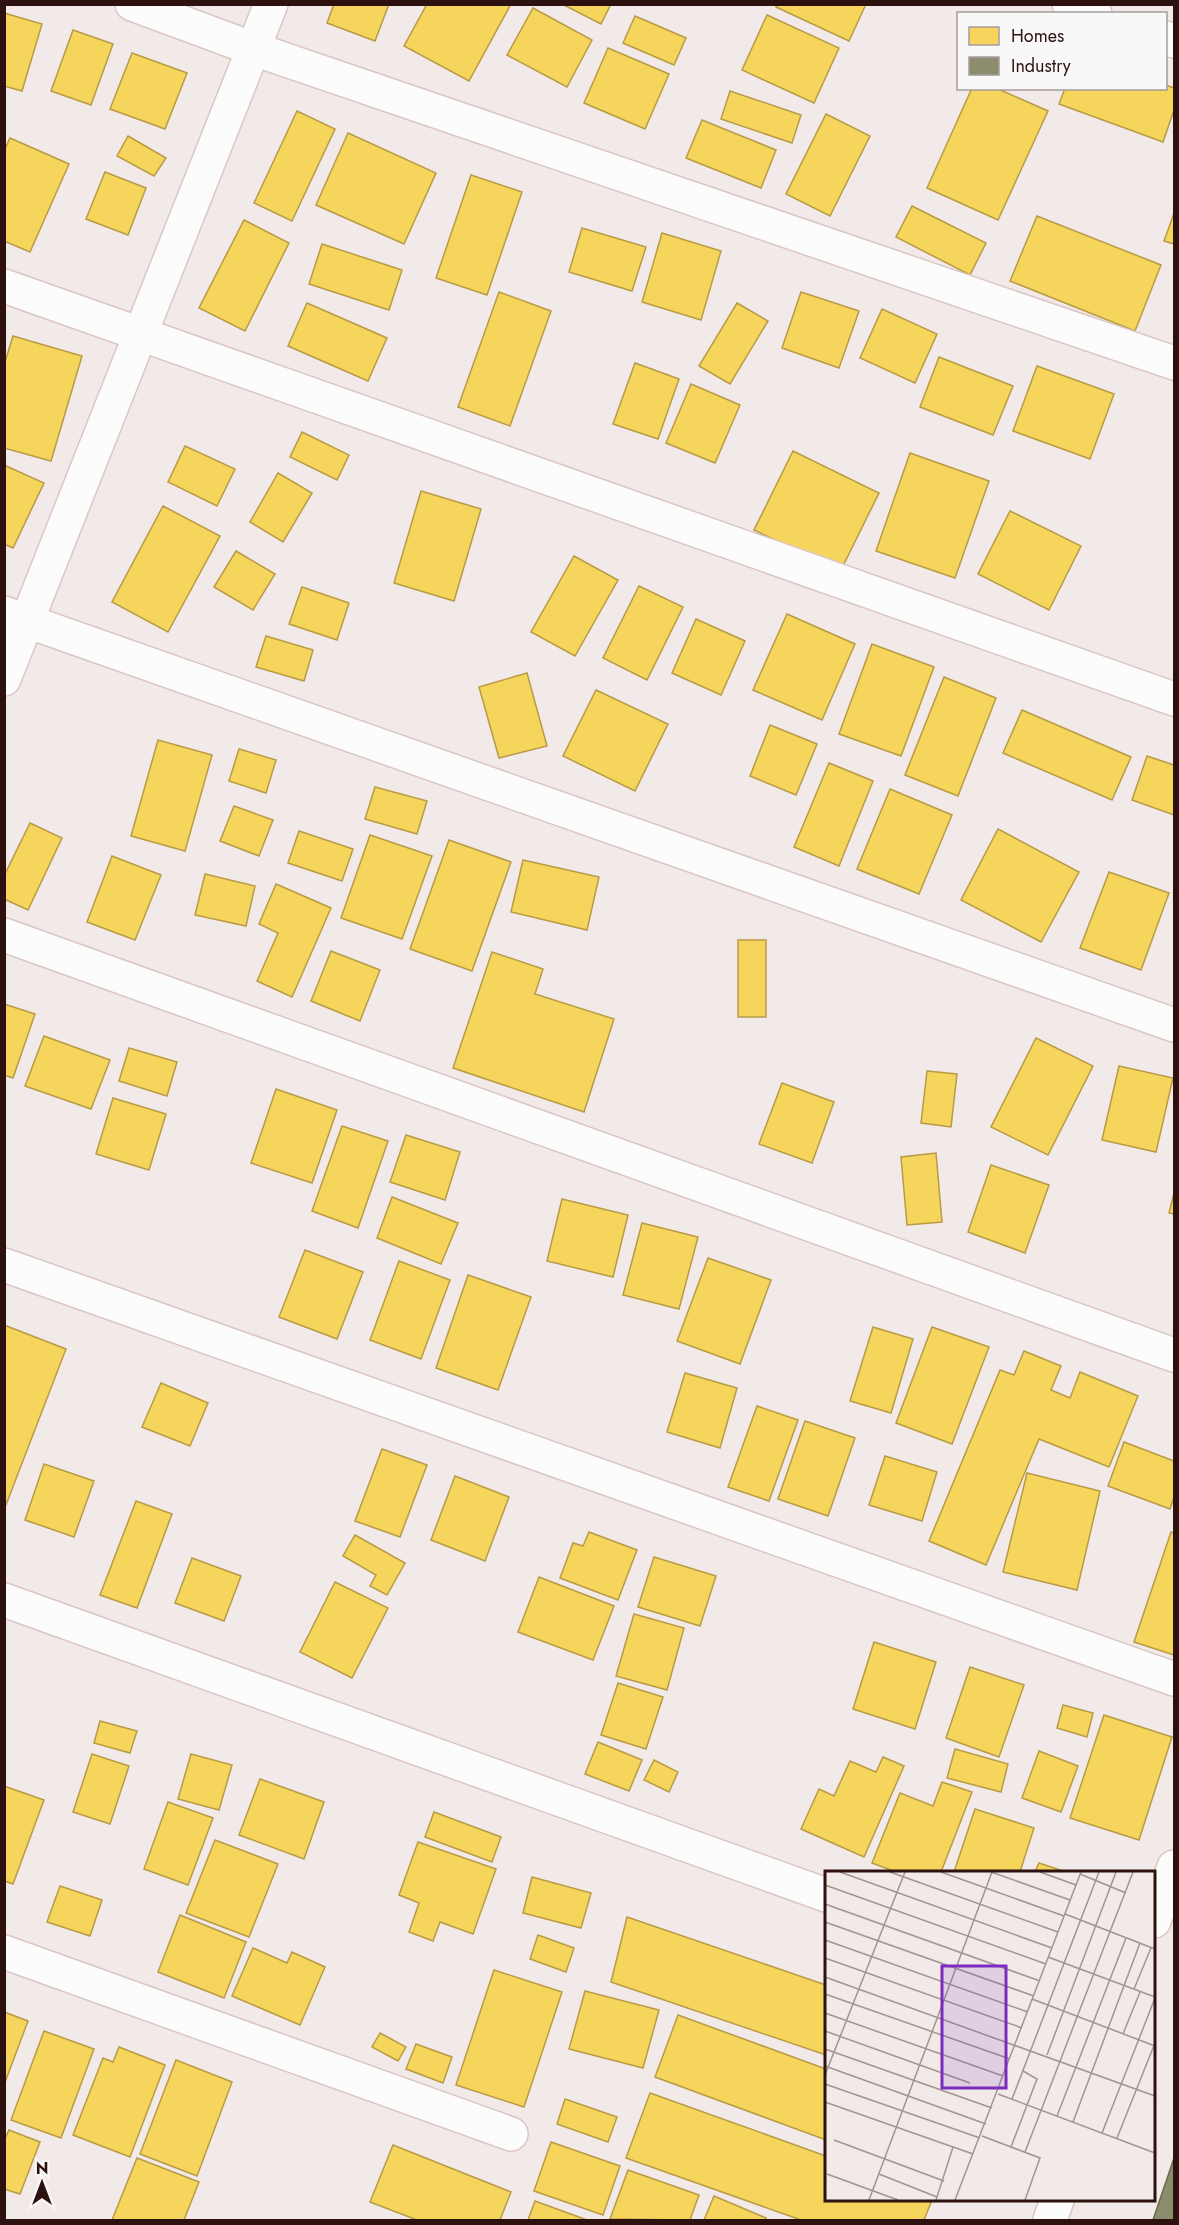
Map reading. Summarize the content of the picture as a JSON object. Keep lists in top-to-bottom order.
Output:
{
  "legend": ["Homes", "Industry"],
  "north": "top"
}
